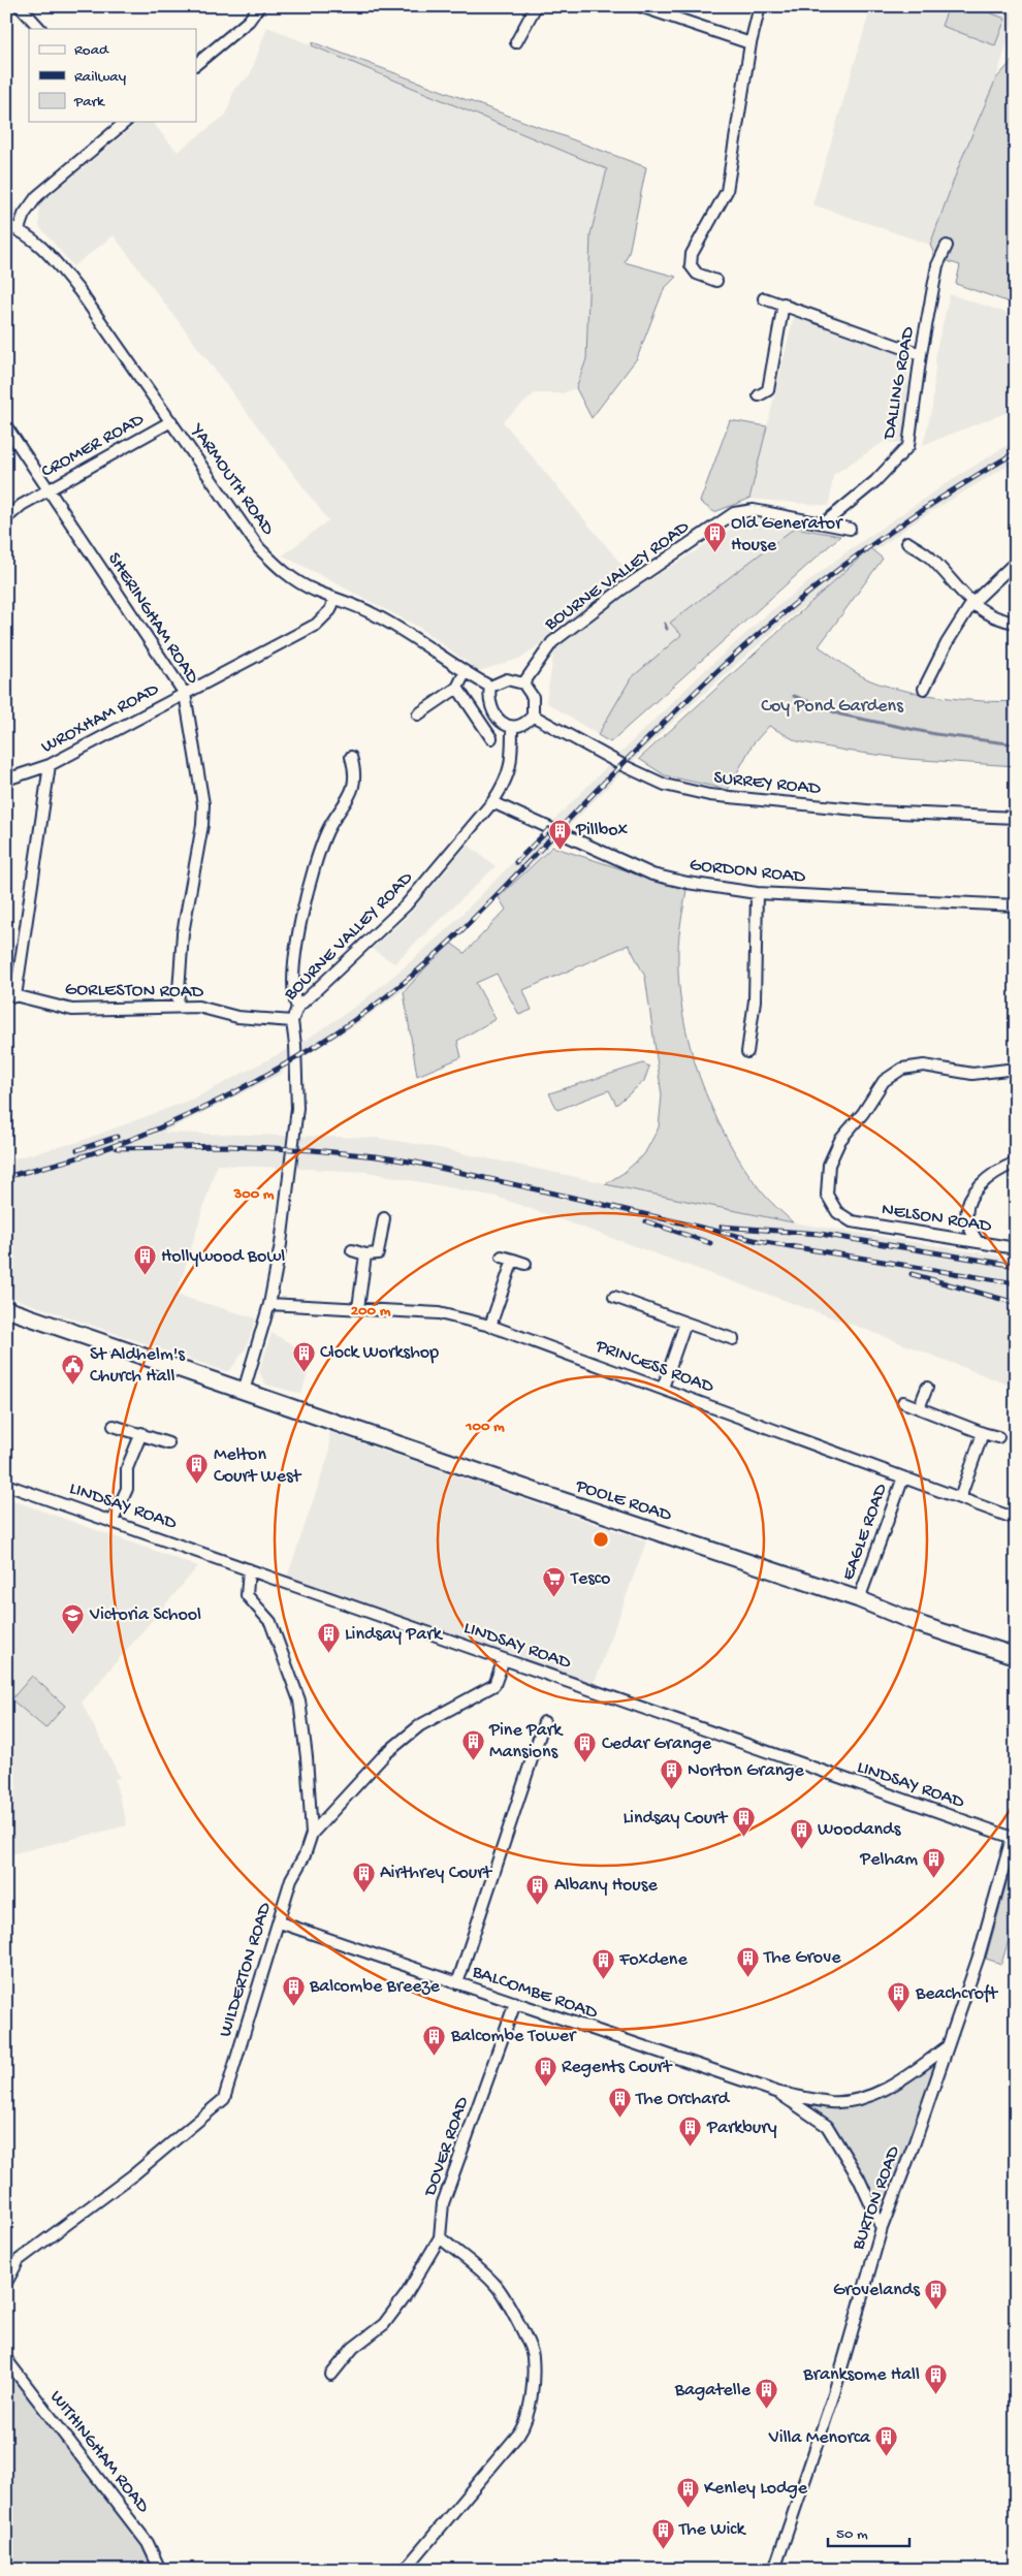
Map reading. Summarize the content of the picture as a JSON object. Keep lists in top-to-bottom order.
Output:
{
  "streets": {
    "highway": ["POOLE ROAD"],
    "street": [
      "DALLING ROAD",
      "CROMER ROAD",
      "YARMOUTH ROAD",
      "BOURNE VALLEY ROAD",
      "SHERINGHAM ROAD",
      "WROXHAM ROAD",
      "SURREY ROAD",
      "GORDON ROAD",
      "GORLESTON ROAD",
      "NELSON ROAD",
      "PRINCESS ROAD",
      "LINDSAY ROAD",
      "EAGLE ROAD",
      "WILDERTON ROAD",
      "BALCOMBE ROAD",
      "DOVER ROAD",
      "BURTON ROAD",
      "WITHINGHAM ROAD"
    ]
  },
  "crossings": [
    ["DALLING ROAD", "BOURNE VALLEY ROAD"],
    ["CROMER ROAD", "YARMOUTH ROAD"],
    ["CROMER ROAD", "SHERINGHAM ROAD"],
    ["YARMOUTH ROAD", "BOURNE VALLEY ROAD"],
    ["YARMOUTH ROAD", "WROXHAM ROAD"],
    ["YARMOUTH ROAD", "SURREY ROAD"],
    ["BOURNE VALLEY ROAD", "SURREY ROAD"],
    ["BOURNE VALLEY ROAD", "GORDON ROAD"],
    ["BOURNE VALLEY ROAD", "GORLESTON ROAD"],
    ["BOURNE VALLEY ROAD", "PRINCESS ROAD"],
    ["BOURNE VALLEY ROAD", "POOLE ROAD"],
    ["SHERINGHAM ROAD", "WROXHAM ROAD"],
    ["SHERINGHAM ROAD", "GORLESTON ROAD"],
    ["PRINCESS ROAD", "EAGLE ROAD"],
    ["POOLE ROAD", "EAGLE ROAD"],
    ["LINDSAY ROAD", "WILDERTON ROAD"],
    ["LINDSAY ROAD", "BURTON ROAD"],
    ["WILDERTON ROAD", "BALCOMBE ROAD"],
    ["BALCOMBE ROAD", "DOVER ROAD"],
    ["BALCOMBE ROAD", "BURTON ROAD"]
  ],
  "parks": ["Coy Pond Gardens"],
  "places": {
    "building": [
      "Old Generator House",
      "Pillbox",
      "Hollywood Bowl",
      "Clock Workshop",
      "Melton Court West",
      "Lindsay Park",
      "Pine Park Mansions",
      "Cedar Grange",
      "Norton Grange",
      "Lindsay Court",
      "Woodands",
      "Pelham",
      "Airthrey Court",
      "Albany House",
      "The Grove",
      "Foxdene",
      "Balcombe Breeze",
      "Beachcroft",
      "Balcombe Tower",
      "Regents Court",
      "The Orchard",
      "Parkbury",
      "Grovelands",
      "Branksome Hall",
      "Bagatelle",
      "Villa Menorca",
      "Kenley Lodge",
      "The Wick"
    ],
    "public building": ["St Aldhelm's Church Hall"],
    "supermarket": ["Tesco"],
    "school or university": ["Victoria School"]
  },
  "legend": ["Road", "Railway", "Park"],
  "scale_bar": "50 m",
  "rings": ["300 m", "200 m", "100 m"]
}
